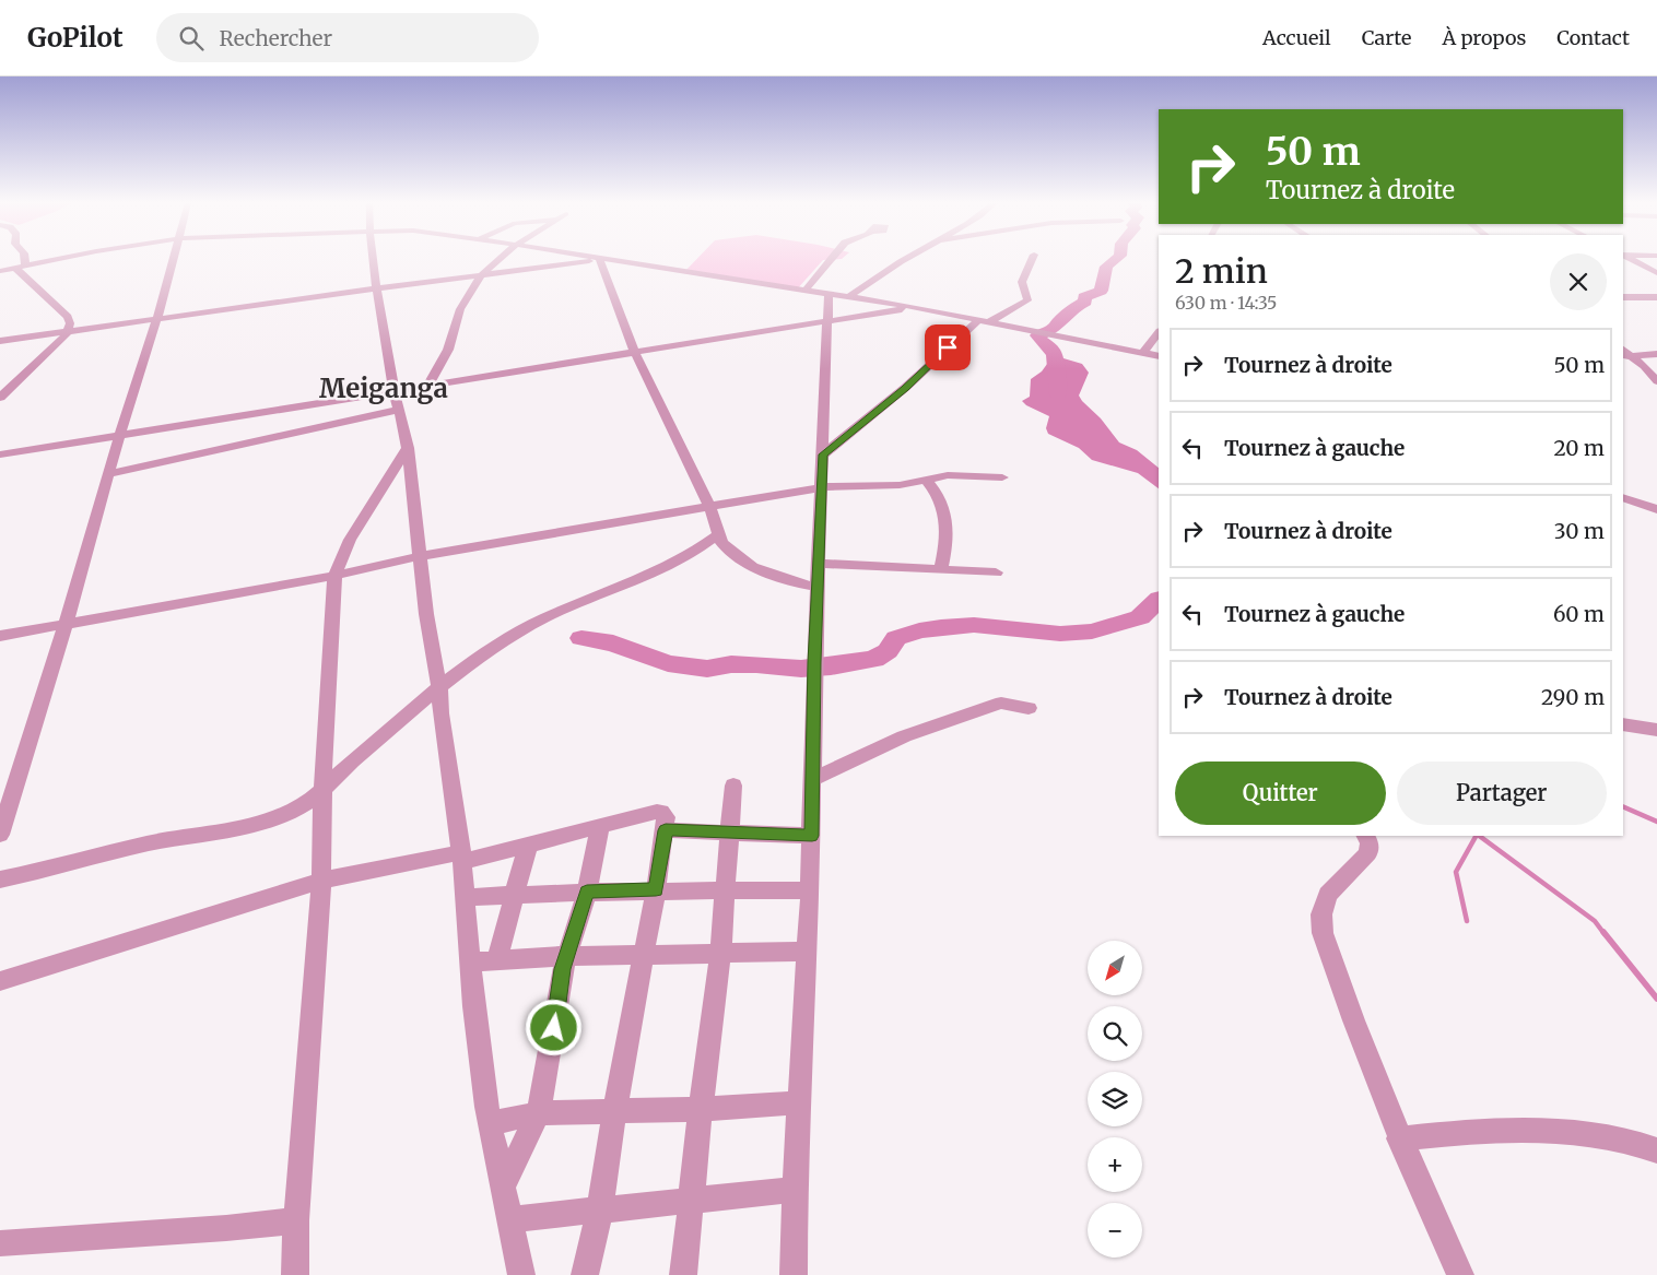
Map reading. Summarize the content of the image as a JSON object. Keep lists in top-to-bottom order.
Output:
{
  "districts": ["Meiganga"],
  "north": "bottom left",
  "page": {
    "header": "GoPilot",
    "search": "Rechercher",
    "nav": [
      "Accueil",
      "Carte",
      "À propos",
      "Contact"
    ],
    "turn": ["50 m", "Tournez à droite"],
    "heading": ["2 min", "630 m · 14:35"],
    "list": [
      {
        "name": "Tournez à droite",
        "value": "50 m"
      },
      {
        "name": "Tournez à gauche",
        "value": "20 m"
      },
      {
        "name": "Tournez à droite",
        "value": "30 m"
      },
      {
        "name": "Tournez à gauche",
        "value": "60 m"
      },
      {
        "name": "Tournez à droite",
        "value": "290 m"
      }
    ],
    "buttons": ["Quitter", "Partager"],
    "map_buttons": ["+", "−"]
  }
}
